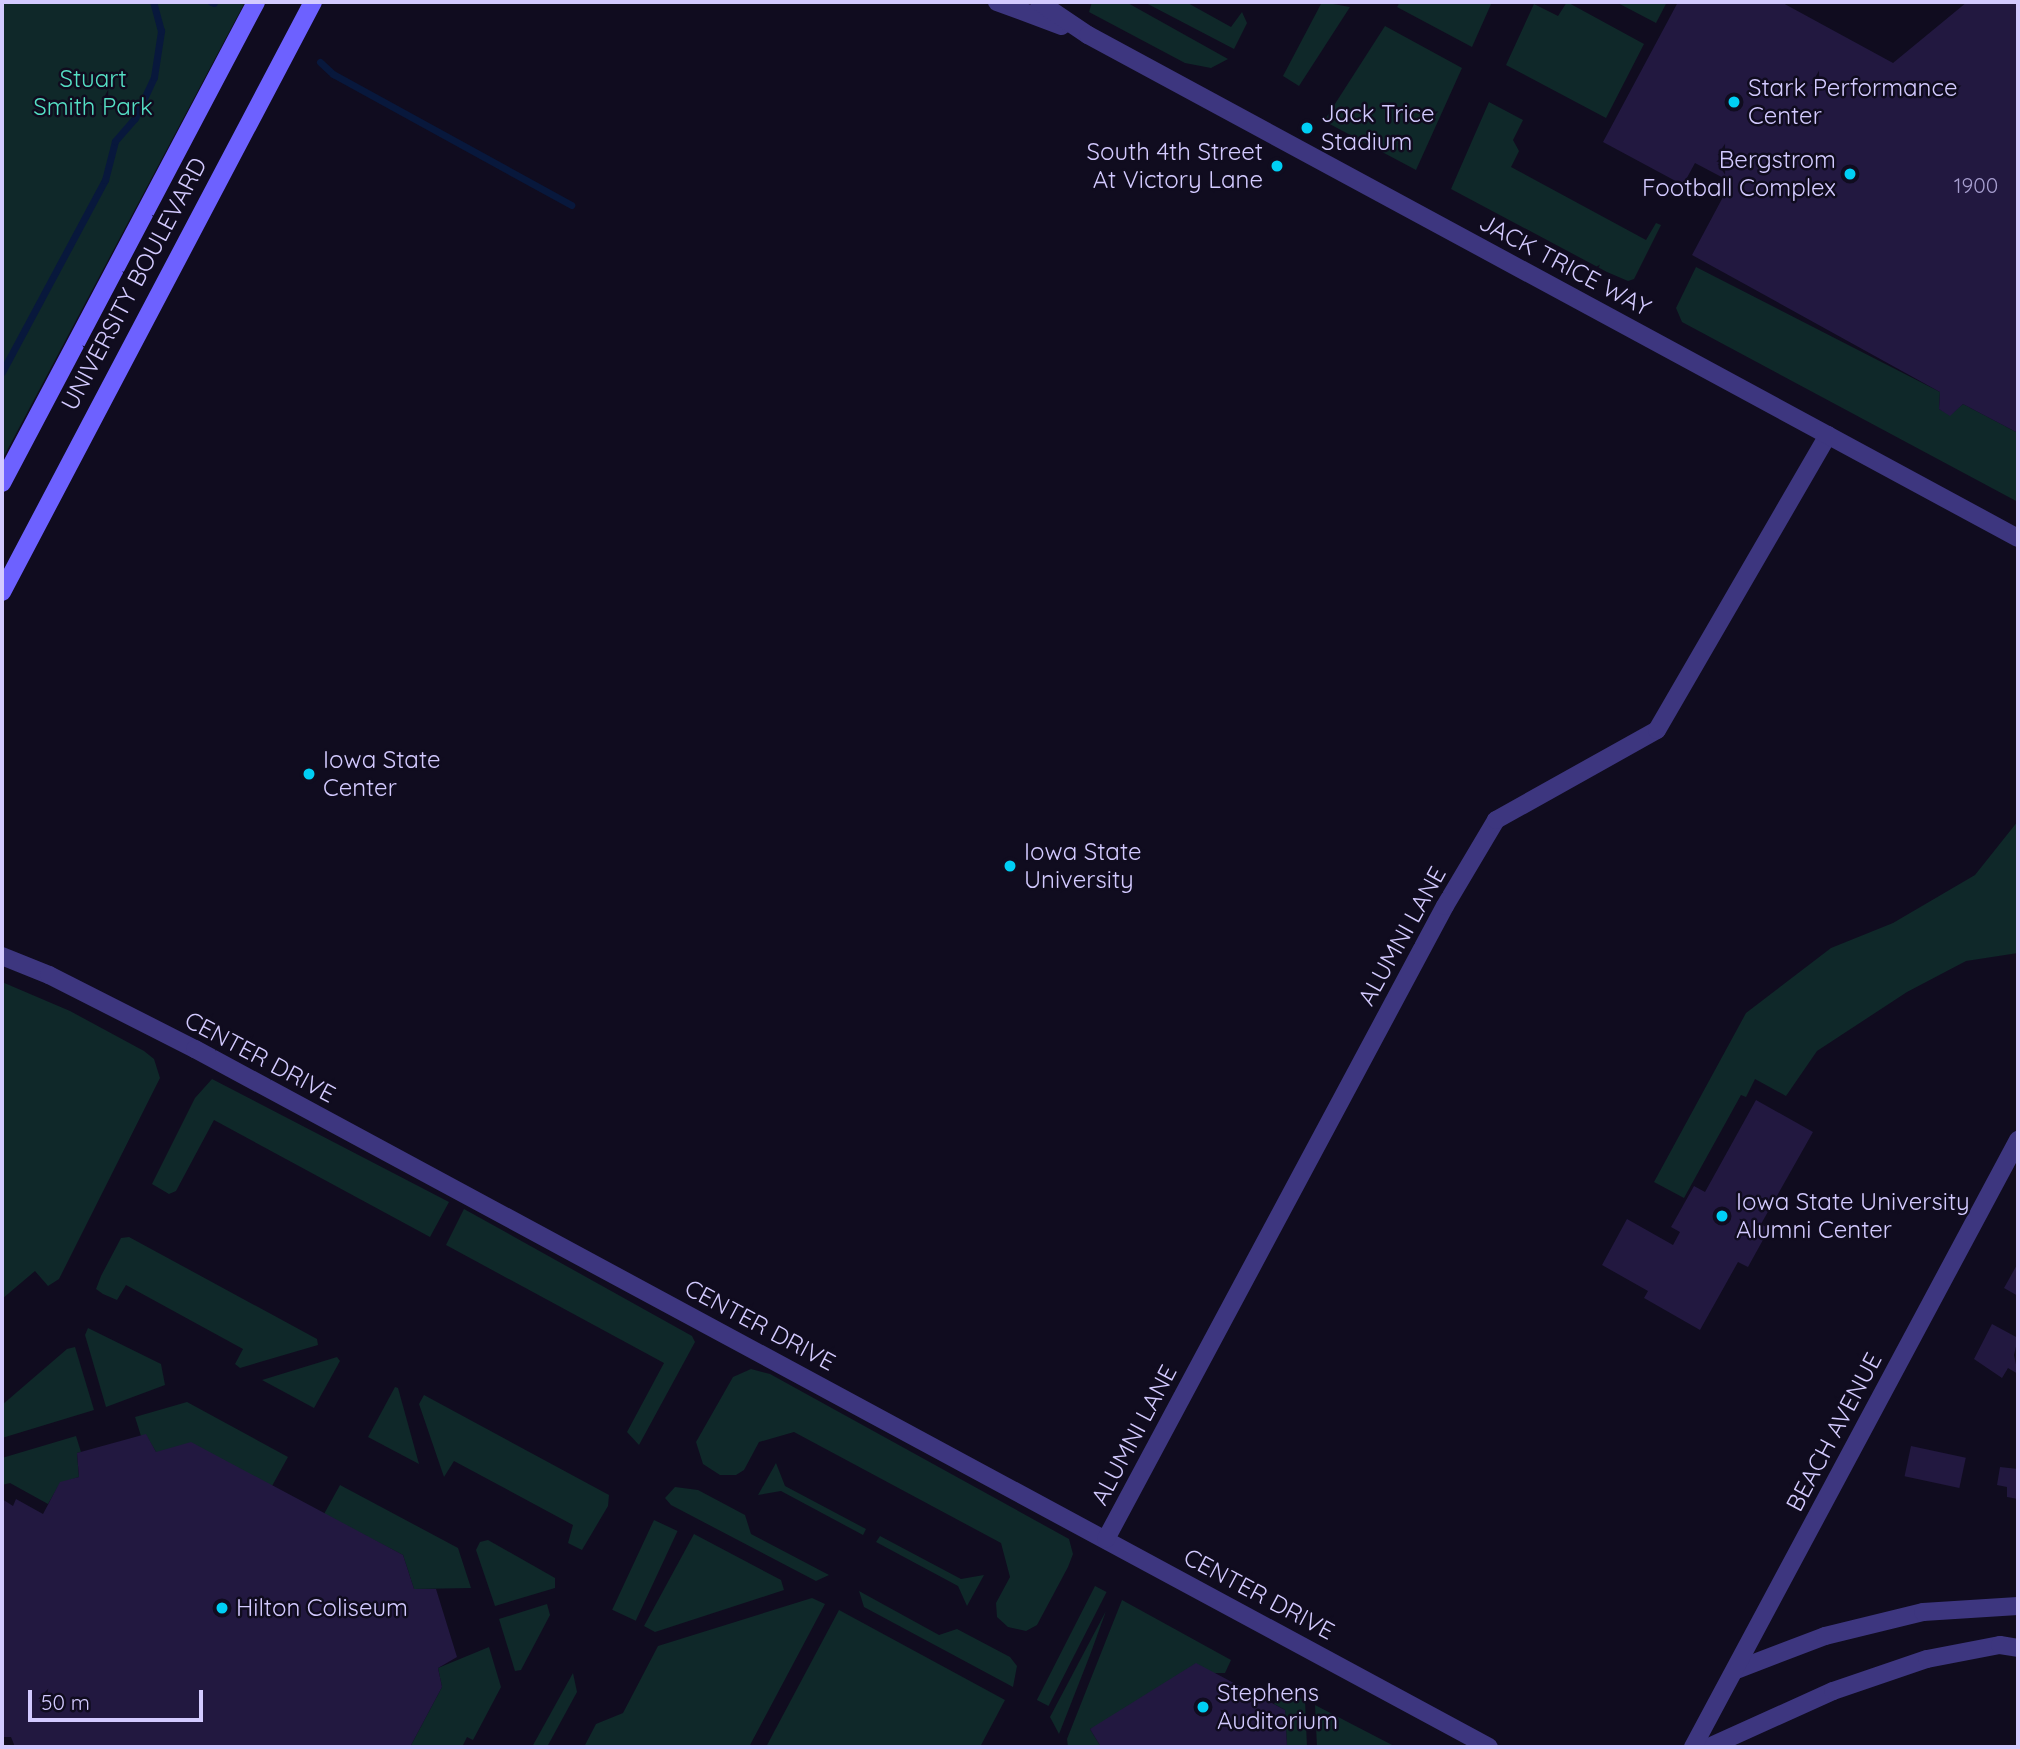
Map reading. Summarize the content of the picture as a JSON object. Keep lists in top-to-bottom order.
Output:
{
  "streets": {
    "main road": ["UNIVERSITY BOULEVARD"],
    "street": [
      "JACK TRICE WAY",
      "ALUMNI LANE",
      "CENTER DRIVE",
      "BEACH AVENUE"
    ]
  },
  "crossings": [
    ["JACK TRICE WAY", "ALUMNI LANE"],
    ["ALUMNI LANE", "CENTER DRIVE"]
  ],
  "parks": ["Stuart Smith Park"],
  "places": [
    "Stark Performance Center",
    "Jack Trice Stadium",
    "South 4th Street At Victory Lane",
    "Bergstrom Football Complex",
    "Iowa State Center",
    "Iowa State University",
    "Iowa State University Alumni Center",
    "Hilton Coliseum",
    "Stephens Auditorium"
  ],
  "house_numbers": ["1900"],
  "scale_bar": "50 m"
}
